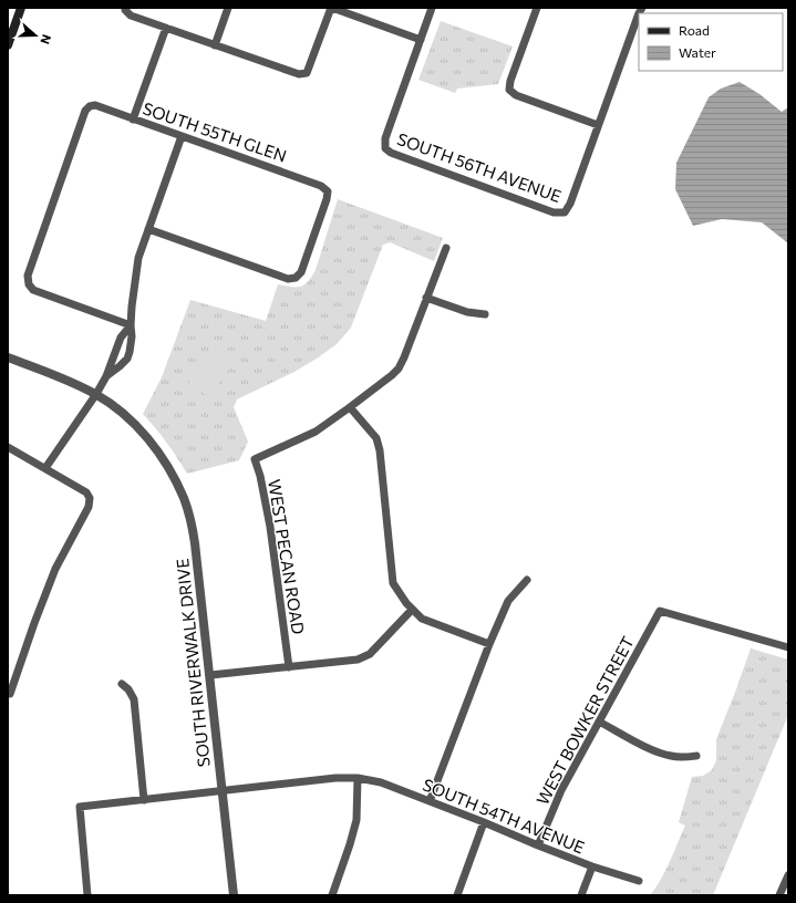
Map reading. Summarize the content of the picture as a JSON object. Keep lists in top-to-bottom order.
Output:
{
  "streets": {
    "street": [
      "SOUTH 55TH GLEN",
      "SOUTH 56TH AVENUE",
      "WEST PECAN ROAD",
      "SOUTH RIVERWALK DRIVE",
      "WEST BOWKER STREET",
      "SOUTH 54TH AVENUE"
    ]
  },
  "crossings": [
    ["SOUTH RIVERWALK DRIVE", "SOUTH 54TH AVENUE"],
    ["WEST BOWKER STREET", "SOUTH 54TH AVENUE"]
  ],
  "legend": ["Road", "Water"],
  "north": "right"
}
